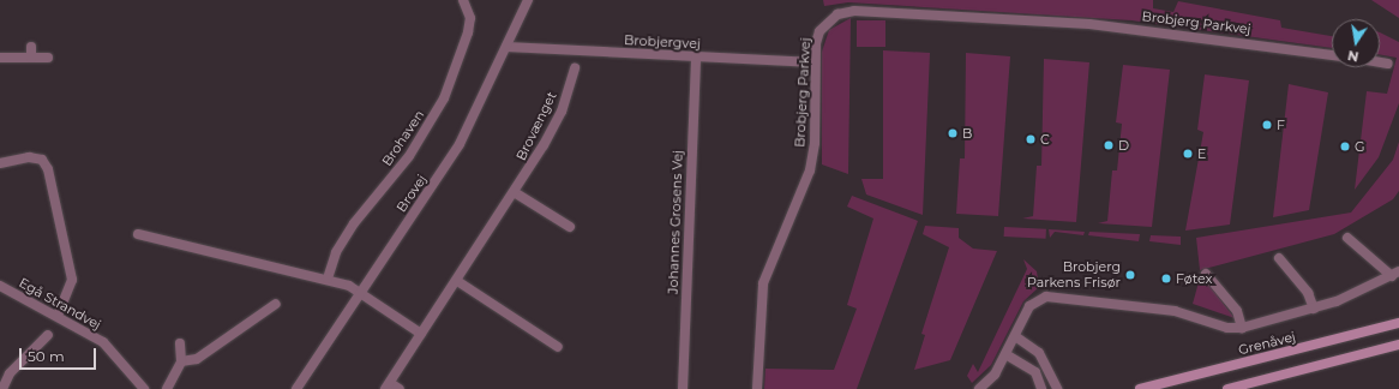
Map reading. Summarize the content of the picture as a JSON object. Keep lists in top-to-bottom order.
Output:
{
  "streets": {
    "main road": ["Grenåvej"],
    "street": [
      "Brobjerg Parkvej",
      "Brobjergvej",
      "Brovænget",
      "Brohaven",
      "Brovej",
      "Johannes Grosens Vej",
      "Egå Strandvej"
    ]
  },
  "crossings": [
    ["Brobjerg Parkvej", "Brobjergvej"],
    ["Brobjergvej", "Brovej"],
    ["Brobjergvej", "Johannes Grosens Vej"]
  ],
  "places": [
    "F",
    "B",
    "C",
    "D",
    "G",
    "E",
    "Brobjerg Parkens Frisør",
    "Føtex"
  ],
  "scale_bar": "50 m",
  "north": "bottom"
}
